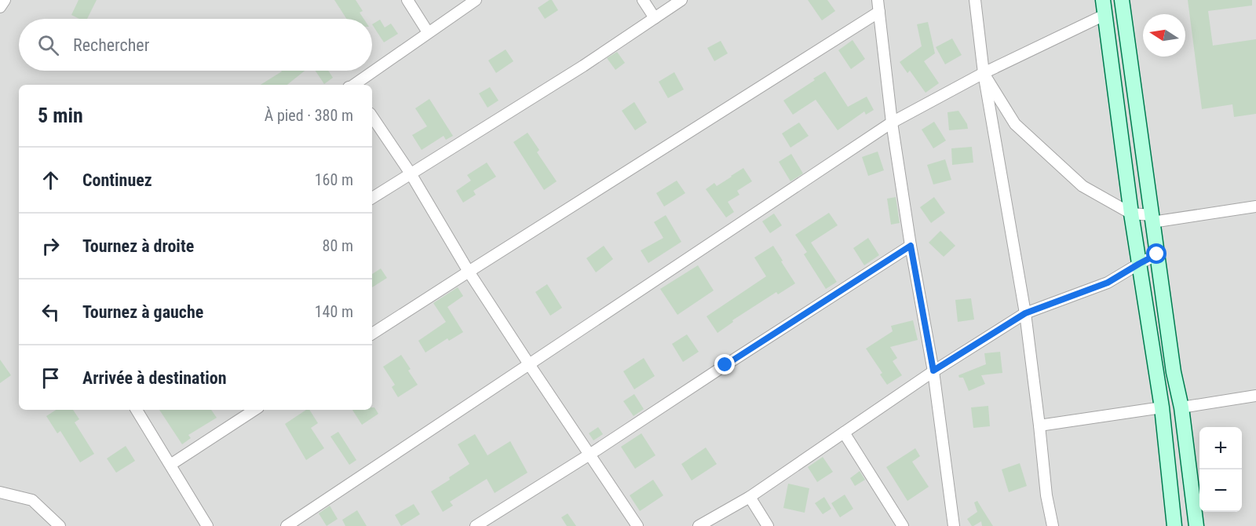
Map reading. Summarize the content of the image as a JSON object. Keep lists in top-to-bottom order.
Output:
{
  "north": "left",
  "page": {
    "search": "Rechercher",
    "heading": ["5 min", "À pied · 380 m"],
    "list": [
      ["Continuez", "160 m"],
      ["Tournez à droite", "80 m"],
      ["Tournez à gauche", "140 m"],
      "Arrivée à destination"
    ],
    "map_buttons": ["+", "−"]
  }
}
